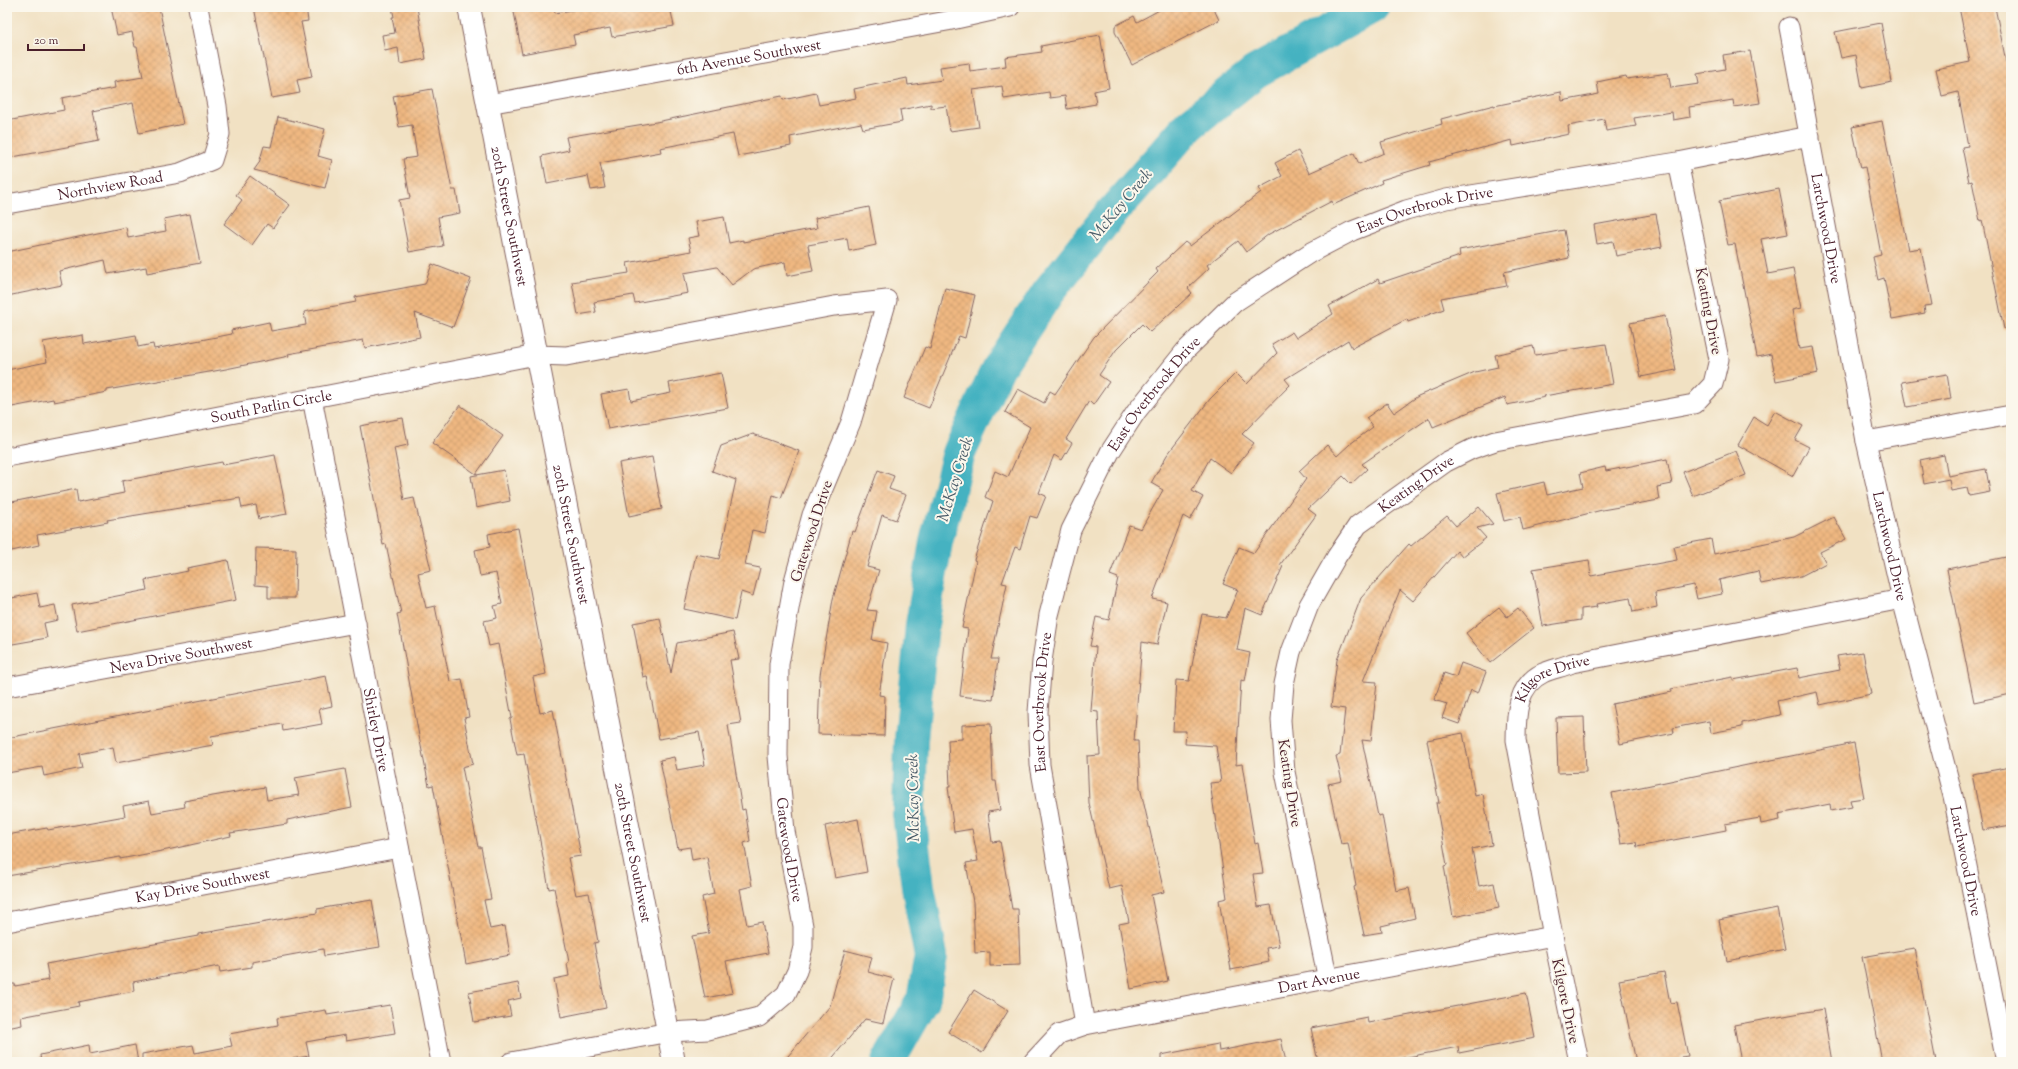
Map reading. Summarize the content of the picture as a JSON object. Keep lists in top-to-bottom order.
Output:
{
  "streets": {
    "street": [
      "6th Avenue Southwest",
      "Northview Road",
      "East Overbrook Drive",
      "20th Street Southwest",
      "Larchwood Drive",
      "Keating Drive",
      "South Patlin Circle",
      "Gatewood Drive",
      "Neva Drive Southwest",
      "Kilgore Drive",
      "Shirley Drive",
      "Kay Drive Southwest",
      "Dart Avenue"
    ]
  },
  "crossings": [
    ["6th Avenue Southwest", "20th Street Southwest"],
    ["East Overbrook Drive", "Larchwood Drive"],
    ["East Overbrook Drive", "Keating Drive"],
    ["East Overbrook Drive", "Dart Avenue"],
    ["20th Street Southwest", "South Patlin Circle"],
    ["20th Street Southwest", "Gatewood Drive"],
    ["Larchwood Drive", "Kilgore Drive"],
    ["Keating Drive", "Dart Avenue"],
    ["South Patlin Circle", "Gatewood Drive"],
    ["South Patlin Circle", "Shirley Drive"],
    ["Neva Drive Southwest", "Shirley Drive"],
    ["Kilgore Drive", "Dart Avenue"],
    ["Shirley Drive", "Kay Drive Southwest"]
  ],
  "water": ["McKay Creek"],
  "scale_bar": "20 m"
}
